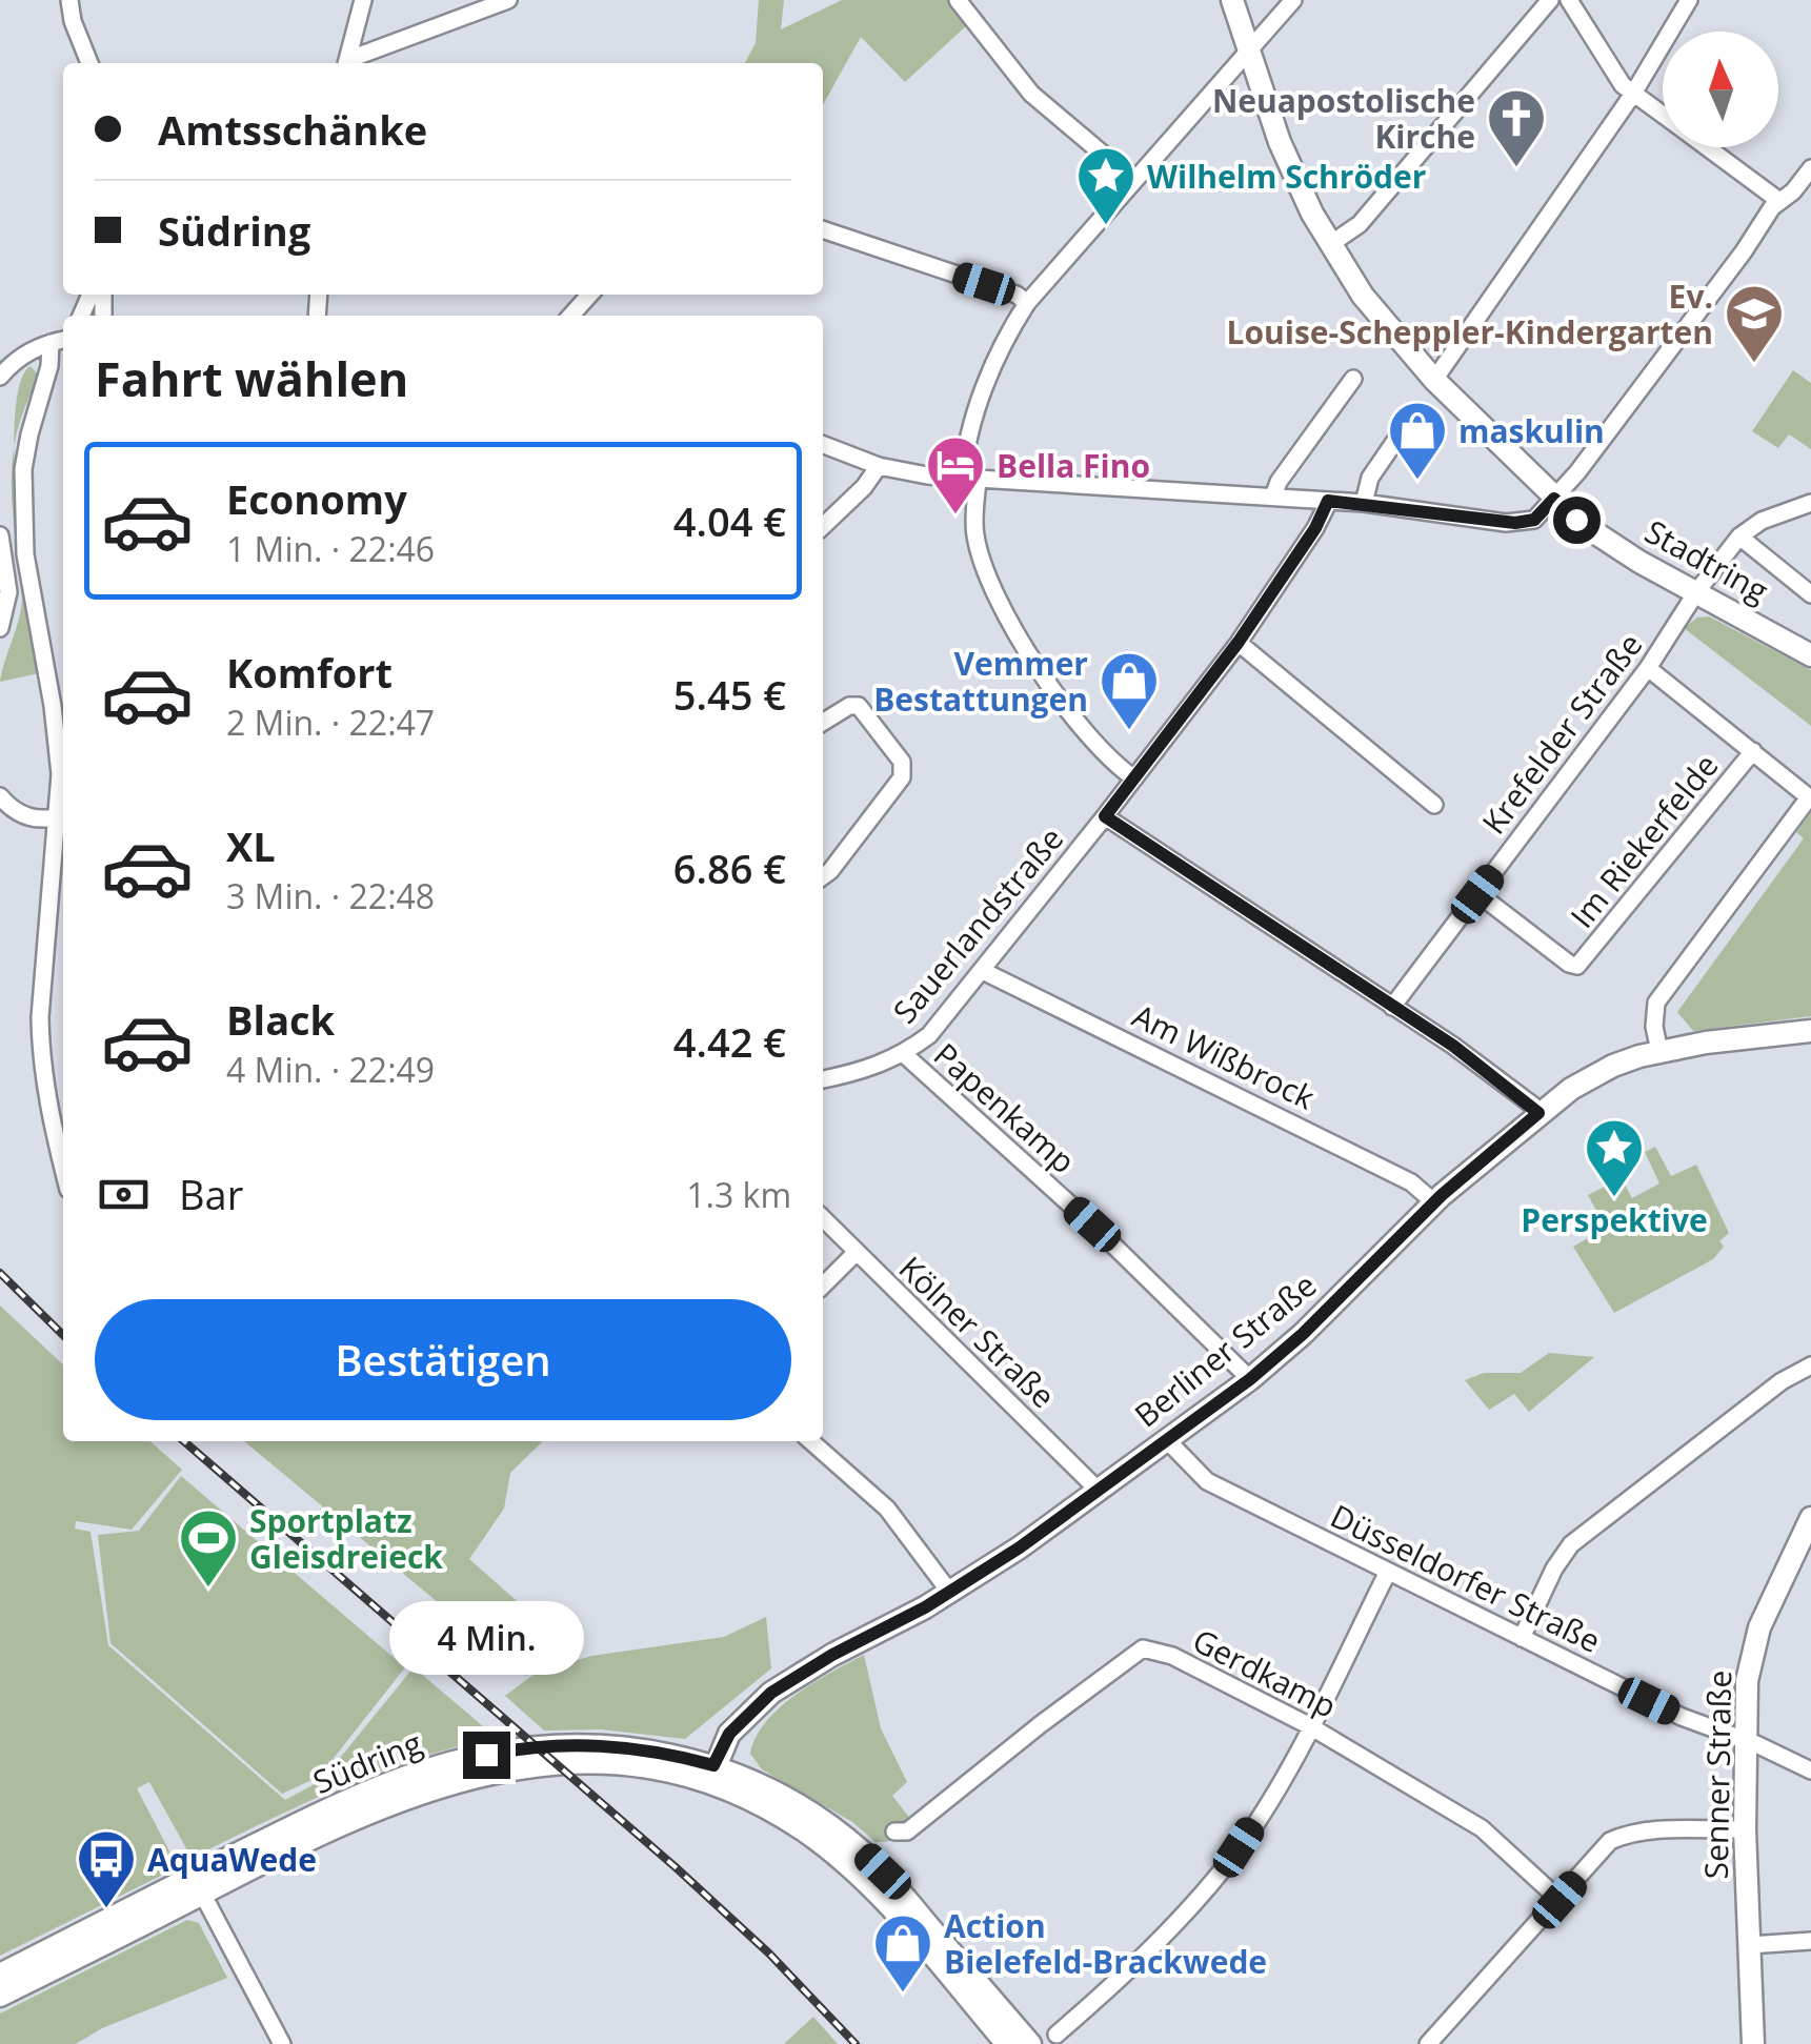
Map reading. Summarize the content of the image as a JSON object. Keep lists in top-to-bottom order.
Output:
{
  "streets": {
    "street": [
      "Stadtring",
      "Krefelder Straße",
      "Im Riekerfelde",
      "Sauerlandstraße",
      "Am Wißbrock",
      "Papenkamp",
      "Kölner Straße",
      "Berliner Straße",
      "Düsseldorfer Straße",
      "Gerdkamp",
      "Südring",
      "Senner Straße"
    ]
  },
  "crossings": [
    ["Stadtring", "Krefelder Straße"],
    ["Krefelder Straße", "Im Riekerfelde"],
    ["Sauerlandstraße", "Am Wißbrock"],
    ["Sauerlandstraße", "Papenkamp"],
    ["Am Wißbrock", "Berliner Straße"],
    ["Papenkamp", "Berliner Straße"],
    ["Kölner Straße", "Berliner Straße"],
    ["Berliner Straße", "Düsseldorfer Straße"],
    ["Berliner Straße", "Südring"],
    ["Düsseldorfer Straße", "Senner Straße"]
  ],
  "places": {
    "church": ["Neuapostolische Kirche"],
    "place": ["Wilhelm Schröder", "Perspektive"],
    "school or university": ["Ev. Louise-Scheppler-Kindergarten"],
    "shop": ["maskulin", "Vemmer Bestattungen", "Action Bielefeld-Brackwede"],
    "hotel": ["Bella Fino"],
    "sports": ["Sportplatz Gleisdreieck"],
    "bus stop": ["AquaWede"]
  },
  "north": "top",
  "page": {
    "banner": ["Amtsschänke", "Südring"],
    "heading": "Fahrt wählen",
    "list": [
      {
        "name": "Economy",
        "note": "1 Min. · 22:46",
        "value": "4.04 €"
      },
      {
        "name": "Komfort",
        "note": "2 Min. · 22:47",
        "value": "5.45 €"
      },
      {
        "name": "XL",
        "note": "3 Min. · 22:48",
        "value": "6.86 €"
      },
      {
        "name": "Black",
        "note": "4 Min. · 22:49",
        "value": "4.42 €"
      }
    ],
    "pay": ["Bar", "1.3 km"],
    "buttons": "Bestätigen",
    "bubble": "4 Min."
  }
}
